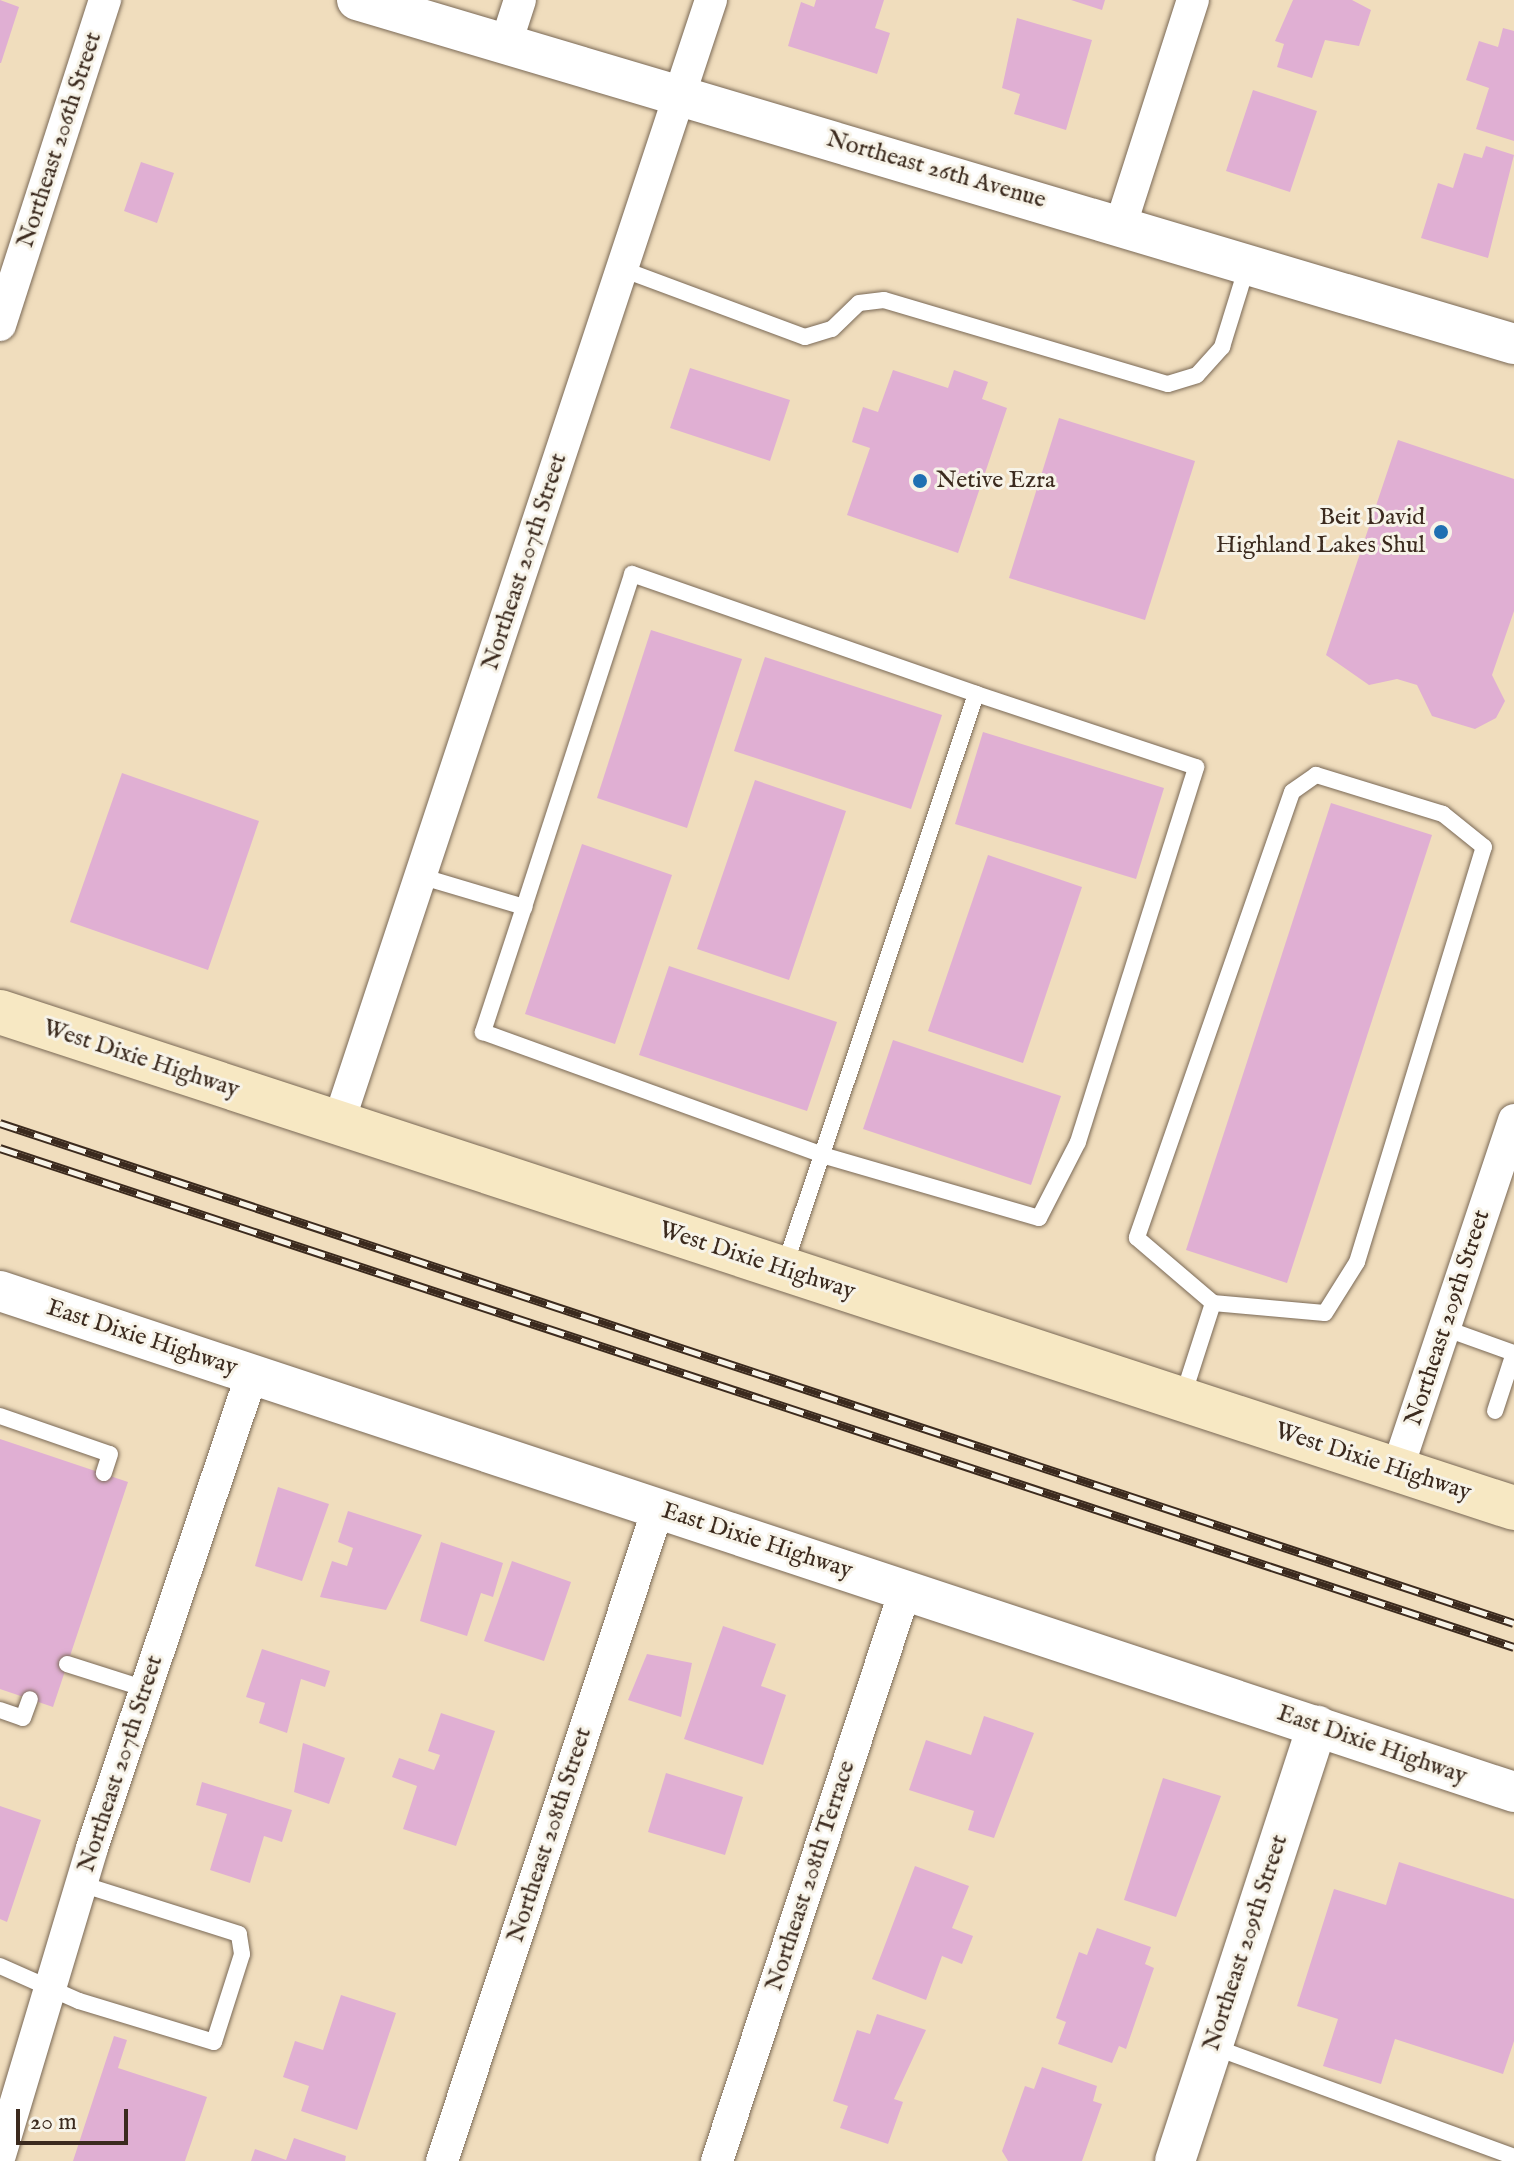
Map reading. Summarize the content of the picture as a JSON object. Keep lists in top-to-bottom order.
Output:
{
  "streets": {
    "main road": ["West Dixie Highway"],
    "street": [
      "Northeast 206th Street",
      "Northeast 26th Avenue",
      "Northeast 207th Street",
      "Northeast 209th Street",
      "East Dixie Highway",
      "Northeast 208th Street",
      "Northeast 208th Terrace"
    ]
  },
  "crossings": [
    ["Northeast 26th Avenue", "Northeast 207th Street"],
    ["Northeast 207th Street", "West Dixie Highway"],
    ["Northeast 207th Street", "East Dixie Highway"],
    ["West Dixie Highway", "Northeast 209th Street"],
    ["Northeast 209th Street", "East Dixie Highway"],
    ["East Dixie Highway", "Northeast 208th Street"],
    ["East Dixie Highway", "Northeast 208th Terrace"]
  ],
  "places": ["Netive Ezra", "Beit David Highland Lakes Shul"],
  "scale_bar": "20 m"
}
